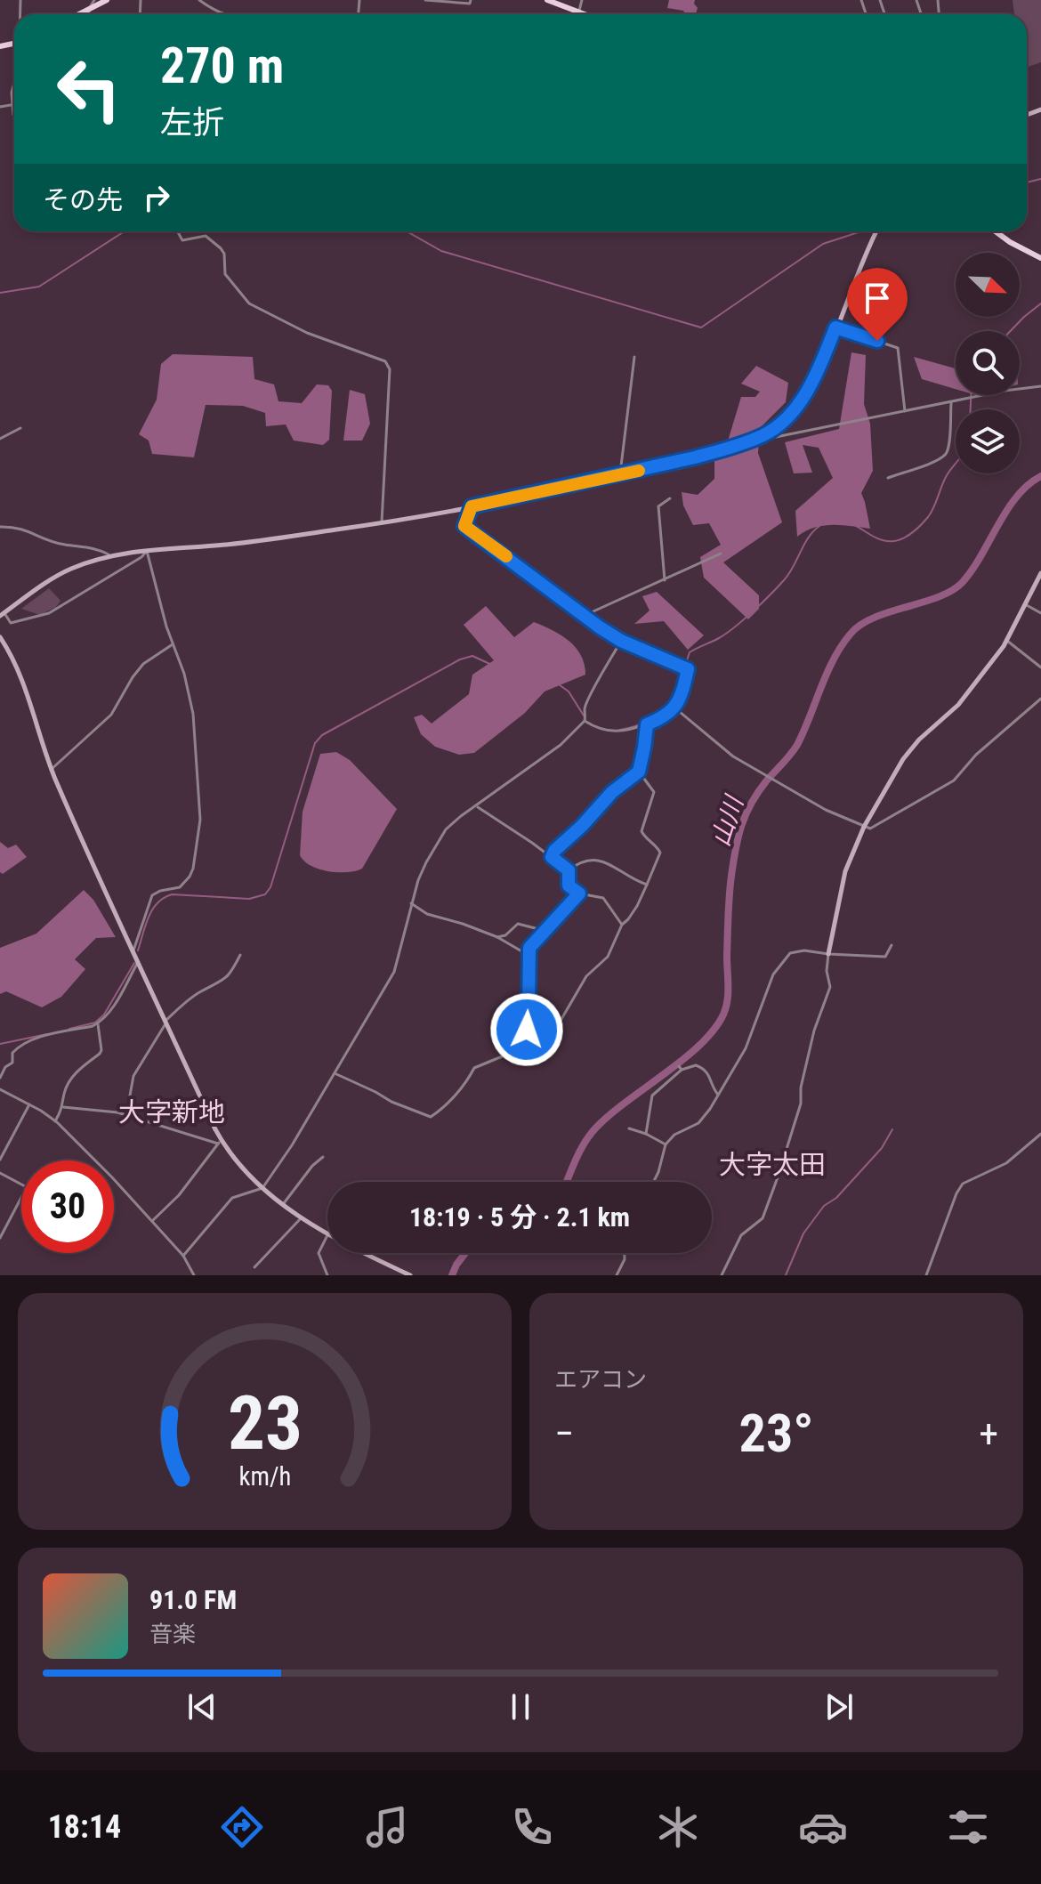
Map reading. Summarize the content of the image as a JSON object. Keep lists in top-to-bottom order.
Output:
{
  "districts": ["大字新地", "大字太田"],
  "water": ["山川"],
  "north": "bottom right",
  "page": {
    "turn": ["270 m", "左折"],
    "then": "その先",
    "limit": "30",
    "trip": "18:19 · 5 分 · 2.1 km",
    "tile": "エアコン",
    "heat": ["−", "23°", "+"],
    "song": ["91.0 FM", "音楽"],
    "tabs": "18:14",
    "gauge": ["23", "km/h"]
  }
}
